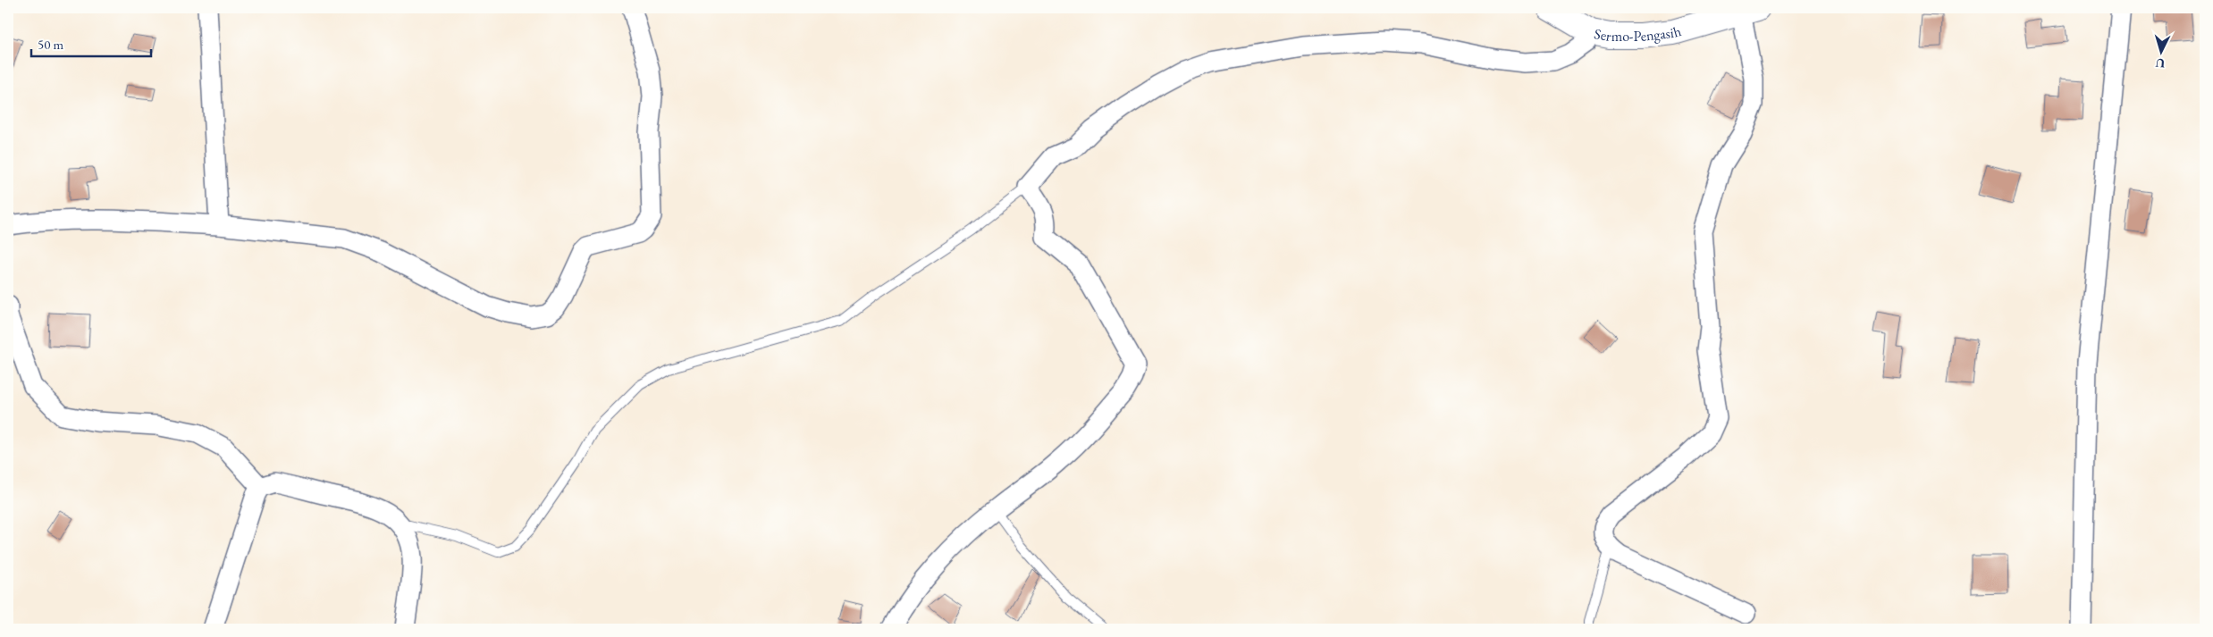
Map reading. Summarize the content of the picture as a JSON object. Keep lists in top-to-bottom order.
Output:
{
  "streets": {
    "main road": ["Sermo-Pengasih"]
  },
  "scale_bar": "50 m",
  "north": "bottom"
}
